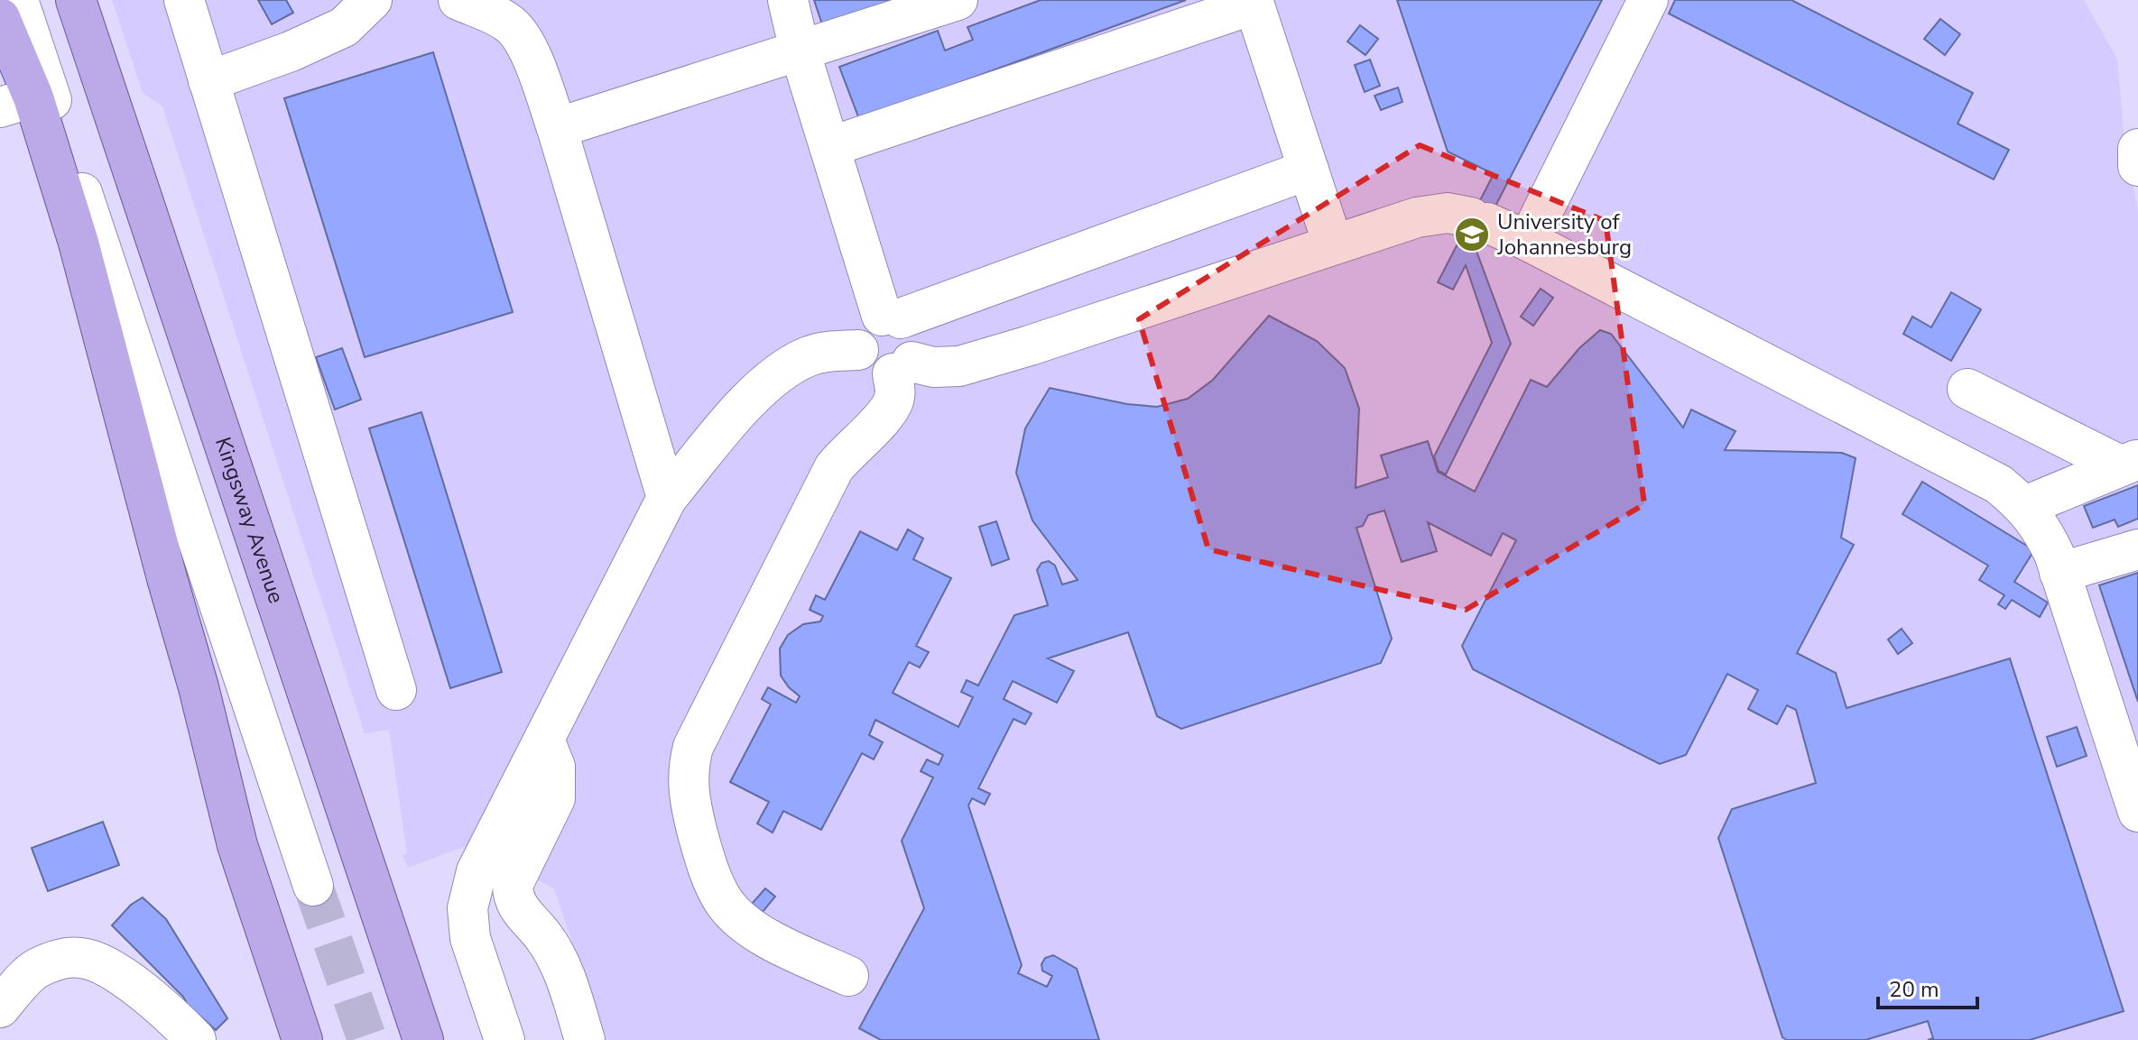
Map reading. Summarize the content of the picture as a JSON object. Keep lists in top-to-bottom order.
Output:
{
  "streets": {
    "main road": ["Kingsway Avenue"]
  },
  "places": {
    "school or university": ["University of Johannesburg"]
  },
  "scale_bar": "20 m"
}
